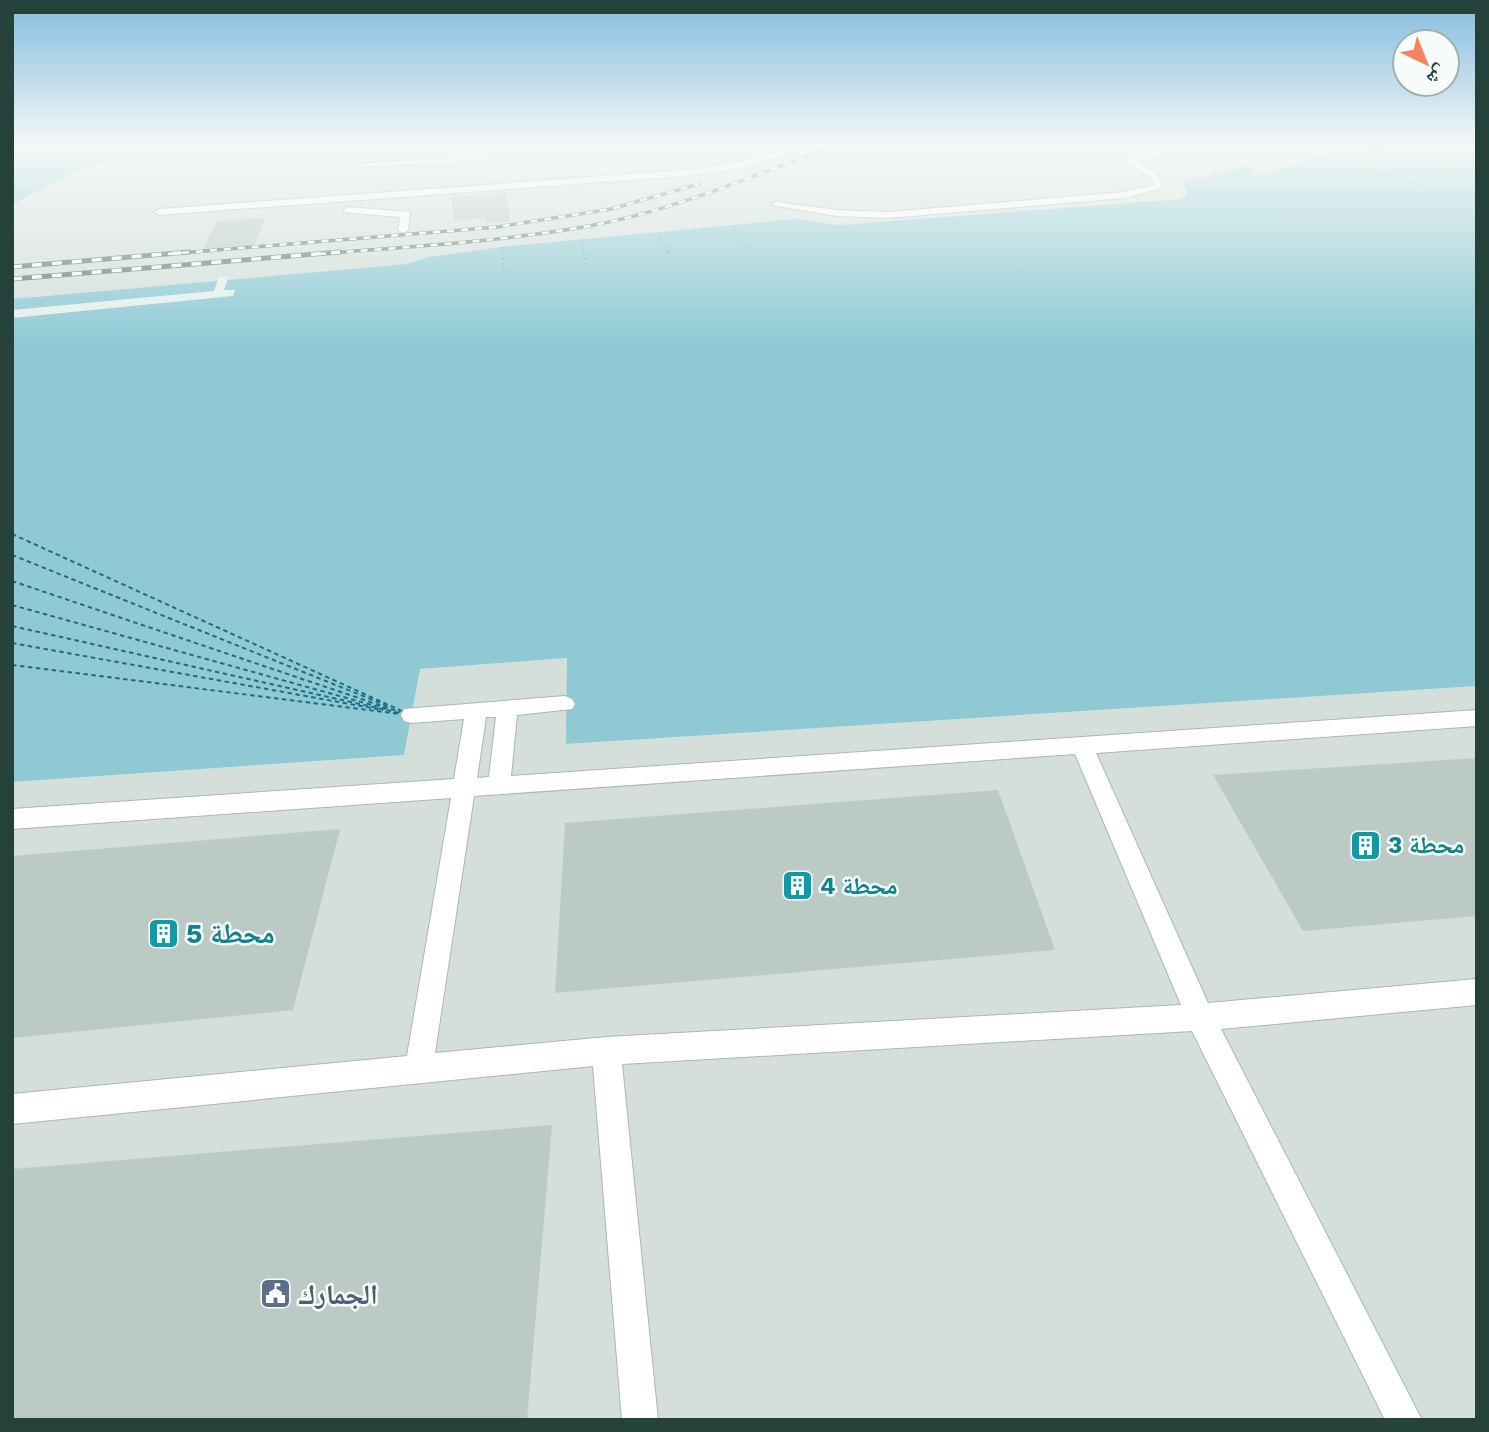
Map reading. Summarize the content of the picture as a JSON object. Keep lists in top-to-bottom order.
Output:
{
  "places": {
    "building": ["محطة 3", "محطة 4", "محطة 5"],
    "public building": ["الجمارك"]
  },
  "north": "bottom right"
}
